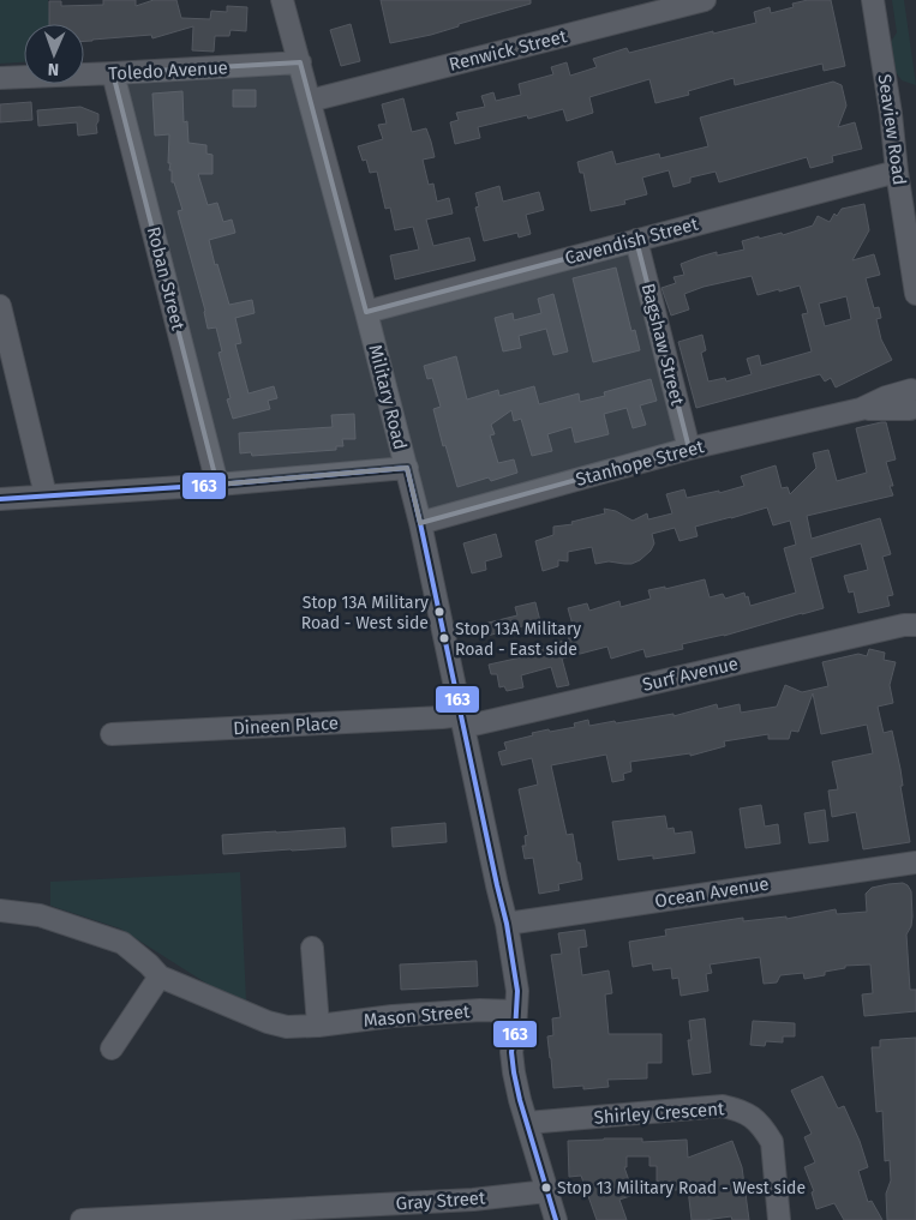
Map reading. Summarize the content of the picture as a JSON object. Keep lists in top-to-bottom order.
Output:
{
  "streets": {
    "street": [
      "Renwick Street",
      "Toledo Avenue",
      "Seaview Road",
      "Cavendish Street",
      "Roban Street",
      "Bagshaw Street",
      "Military Road",
      "Stanhope Street",
      "Surf Avenue",
      "Dineen Place",
      "Ocean Avenue",
      "Mason Street",
      "Shirley Crescent",
      "Gray Street"
    ]
  },
  "crossings": [
    ["Renwick Street", "Military Road"],
    ["Toledo Avenue", "Roban Street"],
    ["Toledo Avenue", "Military Road"],
    ["Seaview Road", "Cavendish Street"],
    ["Cavendish Street", "Bagshaw Street"],
    ["Cavendish Street", "Military Road"],
    ["Bagshaw Street", "Stanhope Street"],
    ["Military Road", "Stanhope Street"],
    ["Military Road", "Surf Avenue"],
    ["Military Road", "Dineen Place"],
    ["Military Road", "Ocean Avenue"],
    ["Military Road", "Mason Street"],
    ["Military Road", "Shirley Crescent"],
    ["Military Road", "Gray Street"],
    ["Surf Avenue", "Dineen Place"]
  ],
  "places": ["Stop 13A Military Road - West side", "Stop 13A Military Road - East side", "Stop 13 Military Road - West side"],
  "lines": ["transit line 163"],
  "north": "bottom"
}
